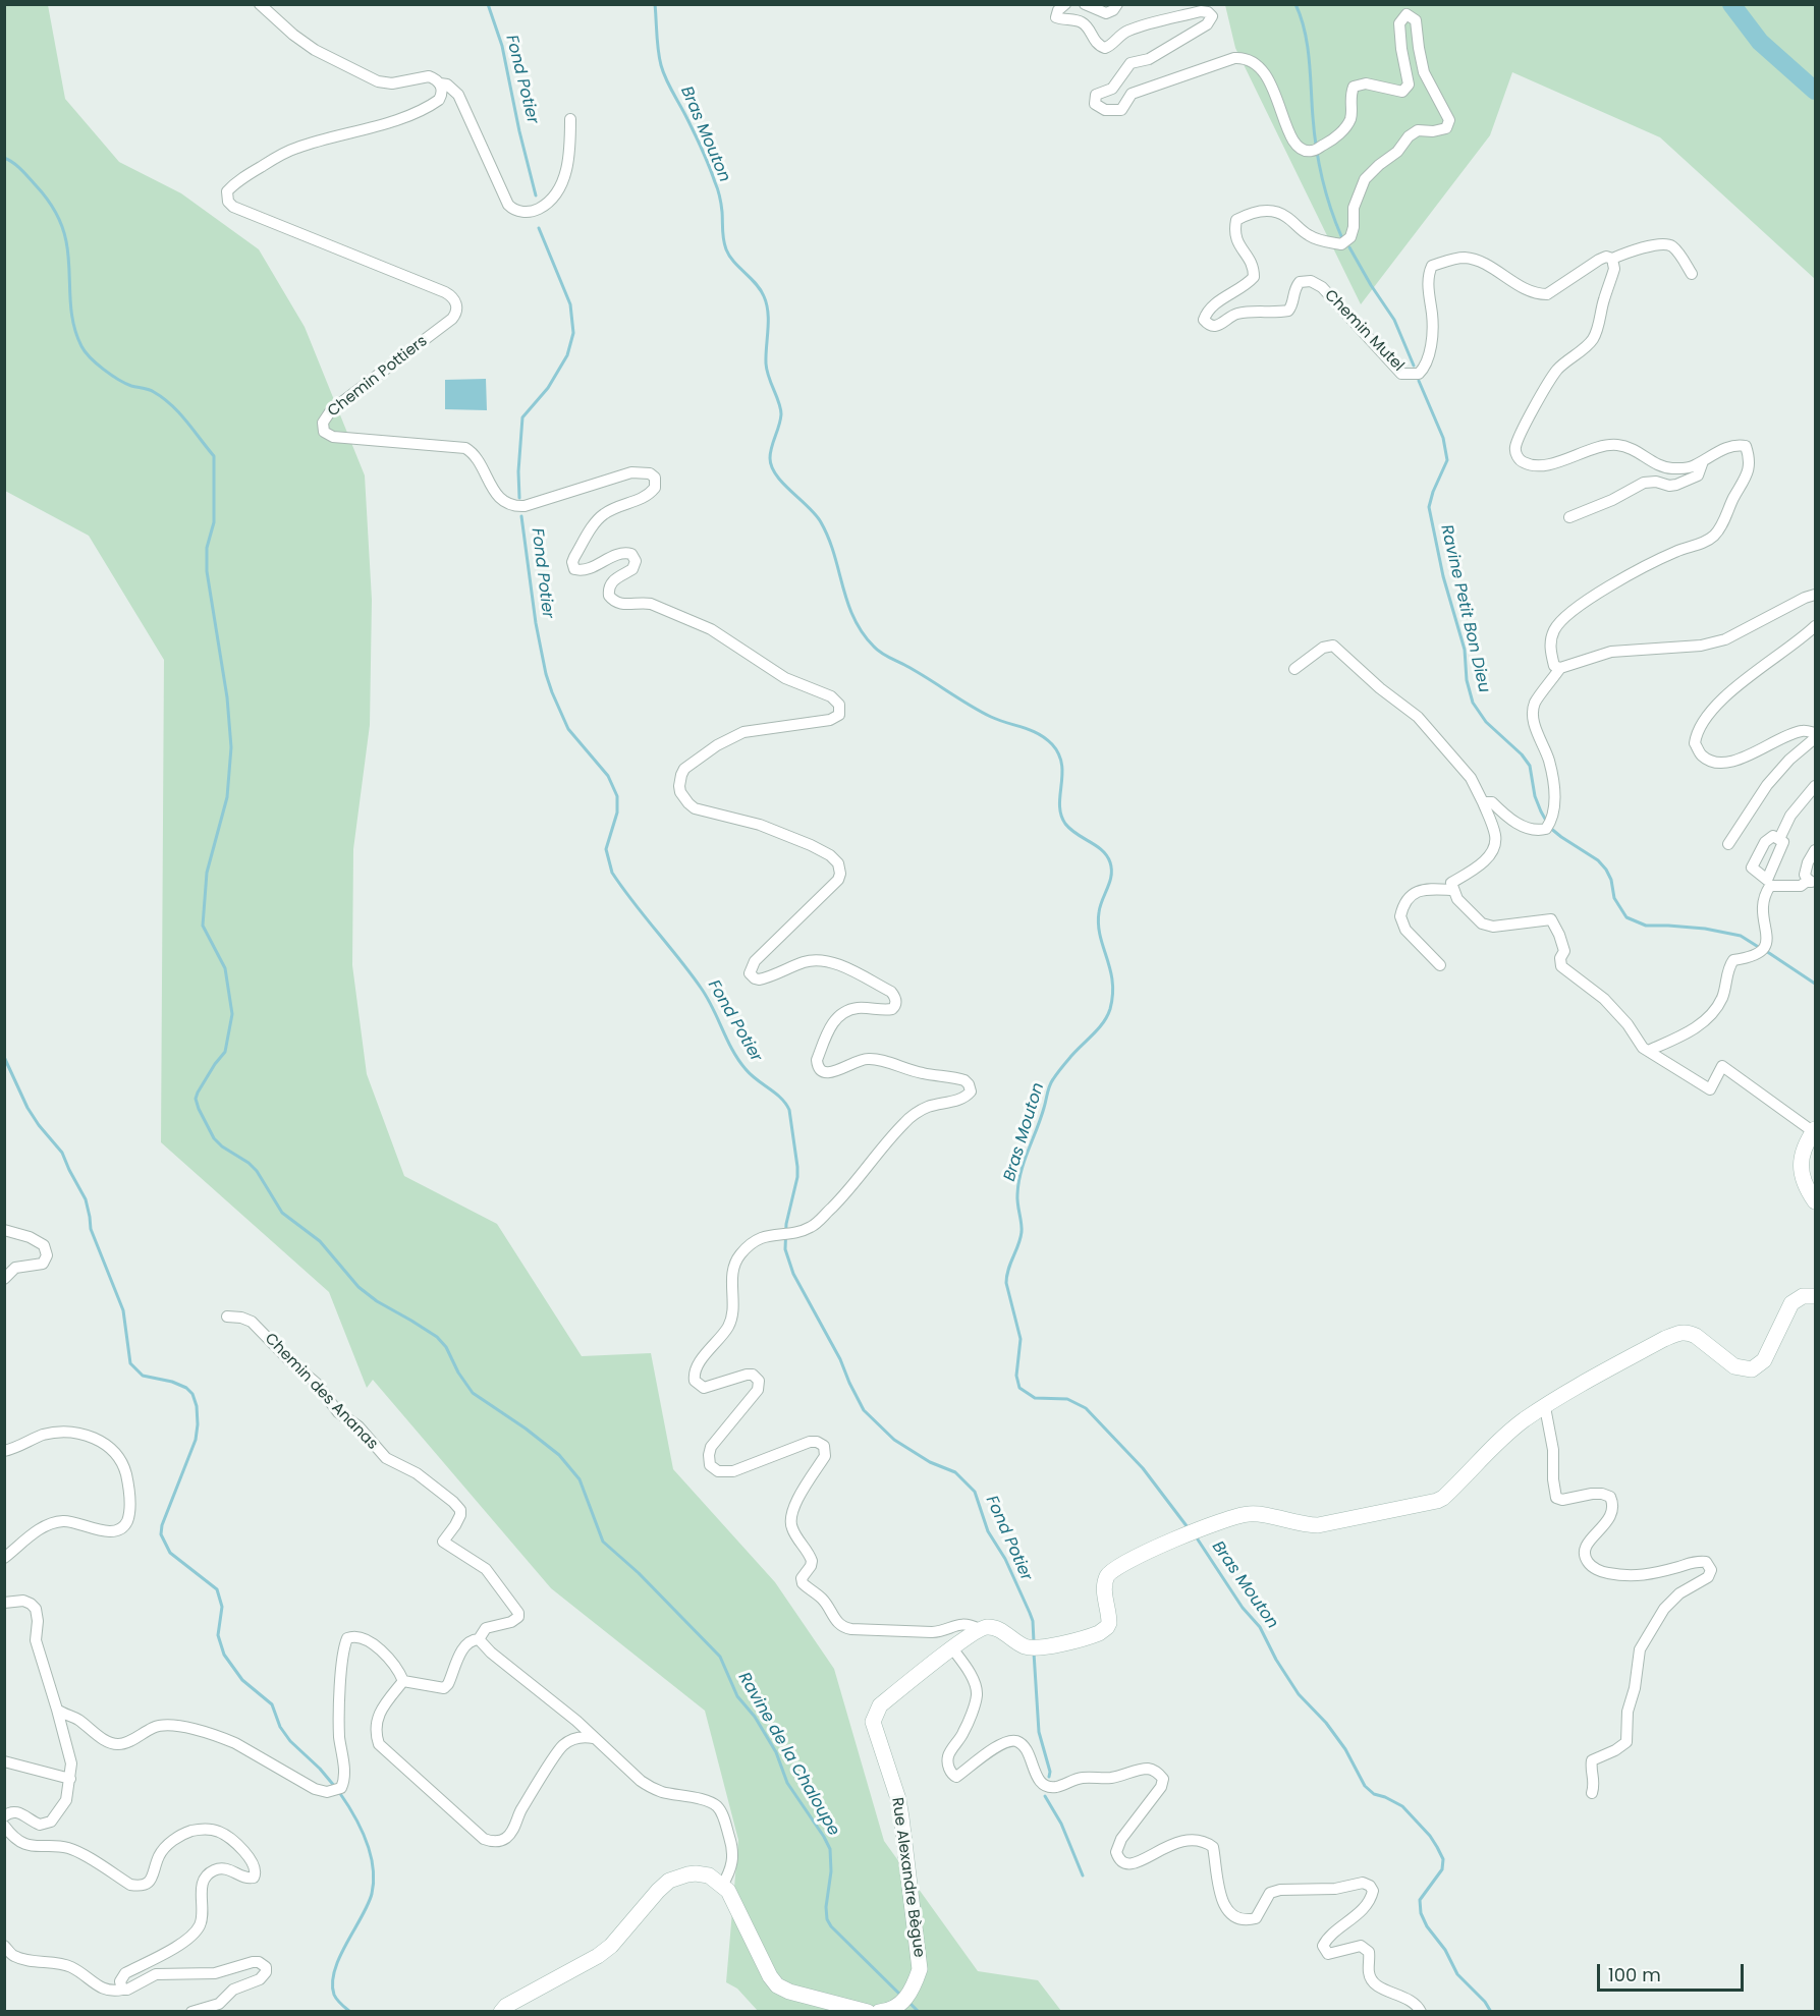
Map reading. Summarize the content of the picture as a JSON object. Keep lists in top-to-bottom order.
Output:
{
  "streets": {
    "main road": ["Rue Alexandre Bègue"],
    "street": ["Chemin Mutel", "Chemin Pottiers", "Chemin des Ananas"]
  },
  "crossings": [
    ["Chemin Pottiers", "Rue Alexandre Bègue"]
  ],
  "water": [
    "Fond Potier",
    "Bras Mouton",
    "Ravine Petit Bon Dieu",
    "Ravine de la Chaloupe"
  ],
  "scale_bar": "100 m"
}
